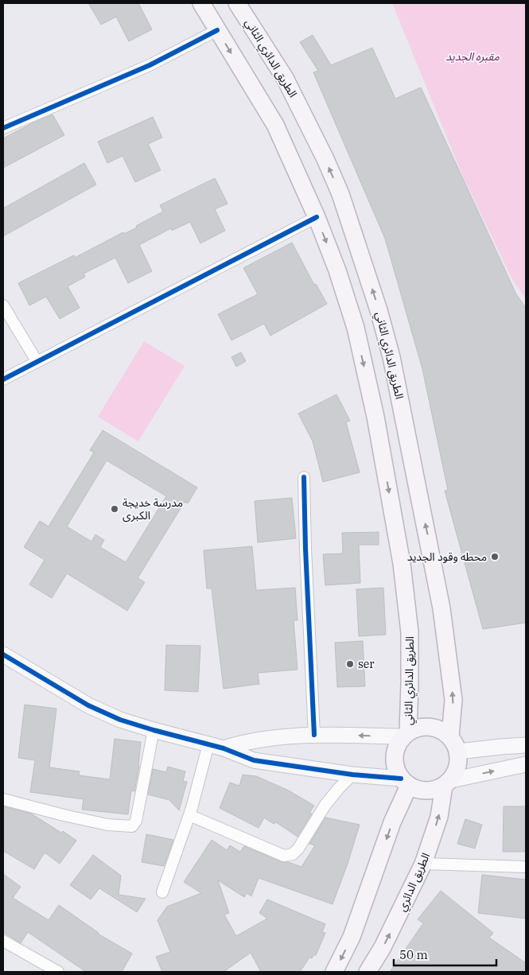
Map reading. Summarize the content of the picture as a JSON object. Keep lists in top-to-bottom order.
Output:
{
  "streets": {
    "main road": ["الطريق الدائري الثاني", "الطريق الدائري"]
  },
  "crossings": [
    ["الطريق الدائري الثاني", "الطريق الدائري"]
  ],
  "parks": ["مقبره الجديد"],
  "places": ["مدرسة خديجة الكبرى", "محطه وقود الجديد", "ser"],
  "scale_bar": "50 m"
}
